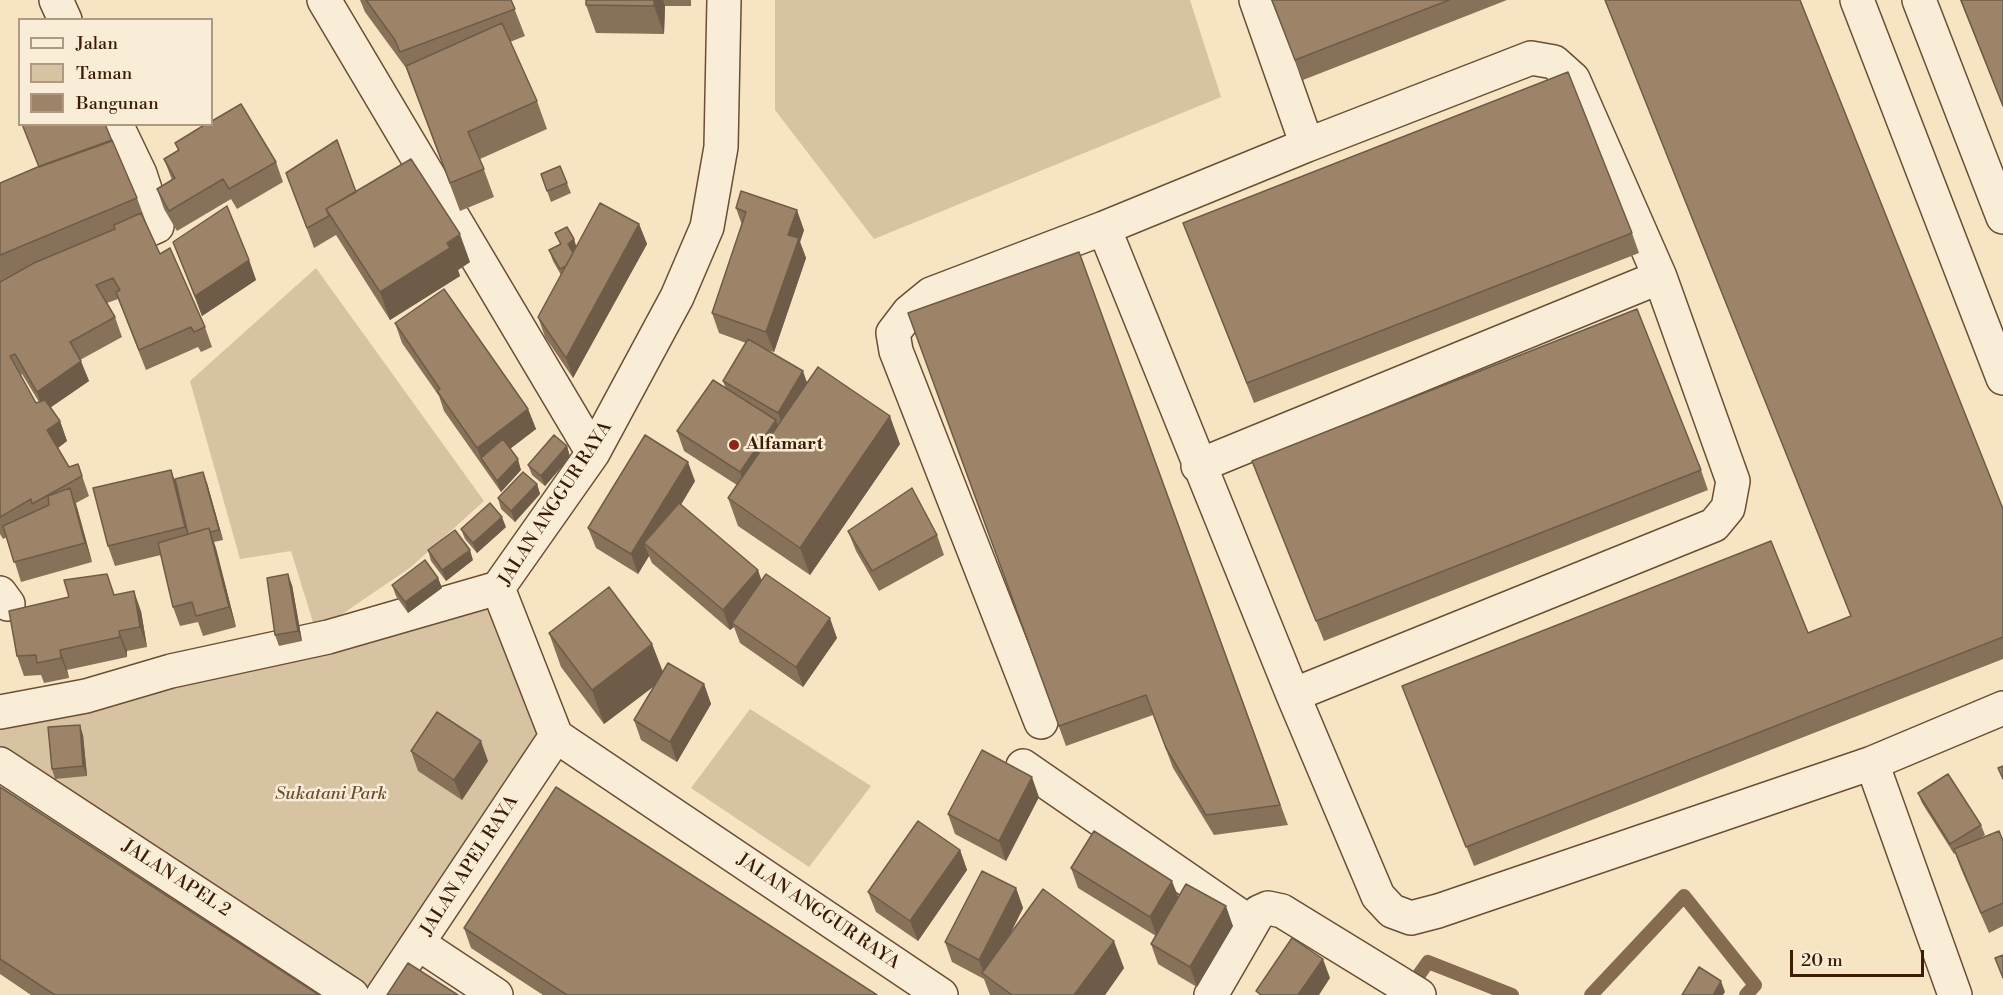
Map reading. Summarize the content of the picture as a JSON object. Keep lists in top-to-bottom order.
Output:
{
  "streets": {
    "street": ["JALAN ANGGUR RAYA", "JALAN APEL RAYA", "JALAN APEL 2"]
  },
  "crossings": [
    ["JALAN ANGGUR RAYA", "JALAN APEL RAYA"]
  ],
  "parks": ["Sukatani Park"],
  "places": ["Alfamart"],
  "legend": ["Jalan", "Taman", "Bangunan"],
  "scale_bar": "20 m"
}
